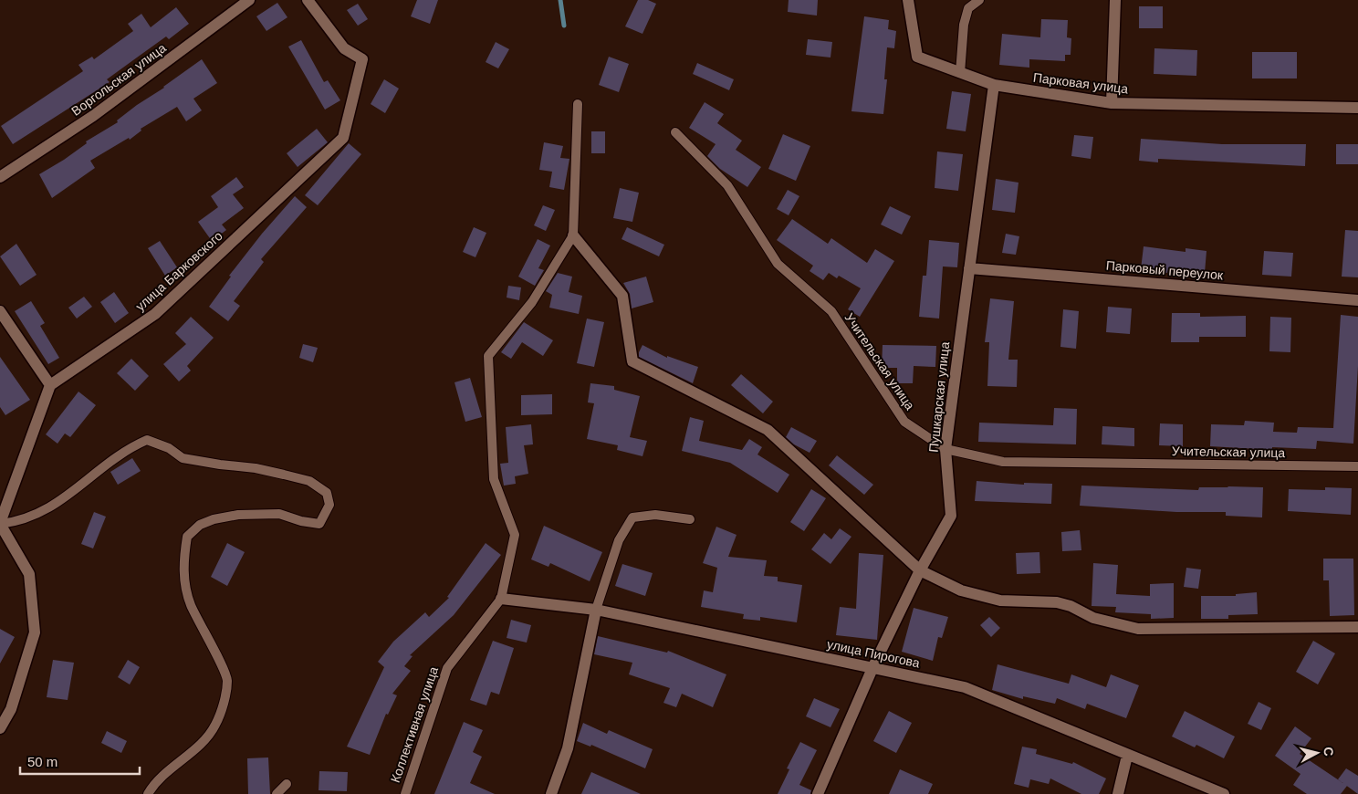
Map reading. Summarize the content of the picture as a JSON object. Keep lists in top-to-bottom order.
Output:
{
  "streets": {
    "street": [
      "Воргольская улица",
      "Парковая улица",
      "Парковый переулок",
      "улица Барковского",
      "Пушкарская улица",
      "улица Пирогова"
    ],
    "lane": ["Учительская улица", "Коллективная улица"]
  },
  "crossings": [
    ["Парковая улица", "Пушкарская улица"],
    ["Парковый переулок", "Пушкарская улица"],
    ["Учительская улица", "Пушкарская улица"],
    ["Пушкарская улица", "улица Пирогова"],
    ["улица Пирогова", "Коллективная улица"]
  ],
  "scale_bar": "50 m",
  "north": "right"
}
